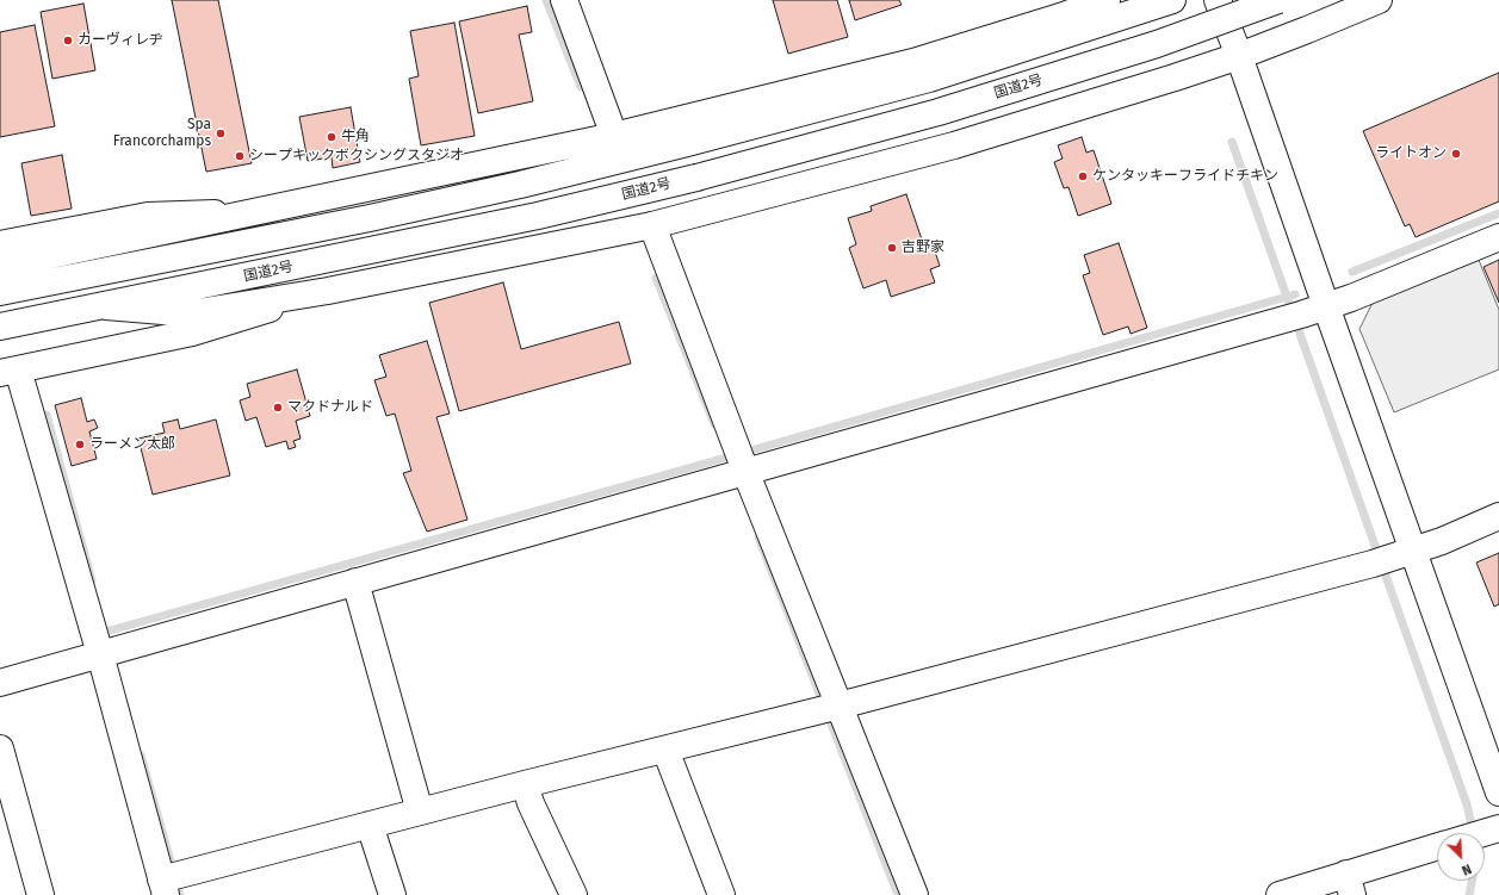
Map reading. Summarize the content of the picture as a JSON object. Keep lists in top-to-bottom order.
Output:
{
  "streets": {
    "main road": ["国道2号"]
  },
  "places": [
    "カーヴィレヂ",
    "Spa Francorchamps",
    "牛角",
    "ライトオン",
    "シープキックボクシングスタジオ",
    "ケンタッキーフライドチキン",
    "吉野家",
    "マクドナルド",
    "ラーメン太郎"
  ],
  "north": "bottom right"
}
